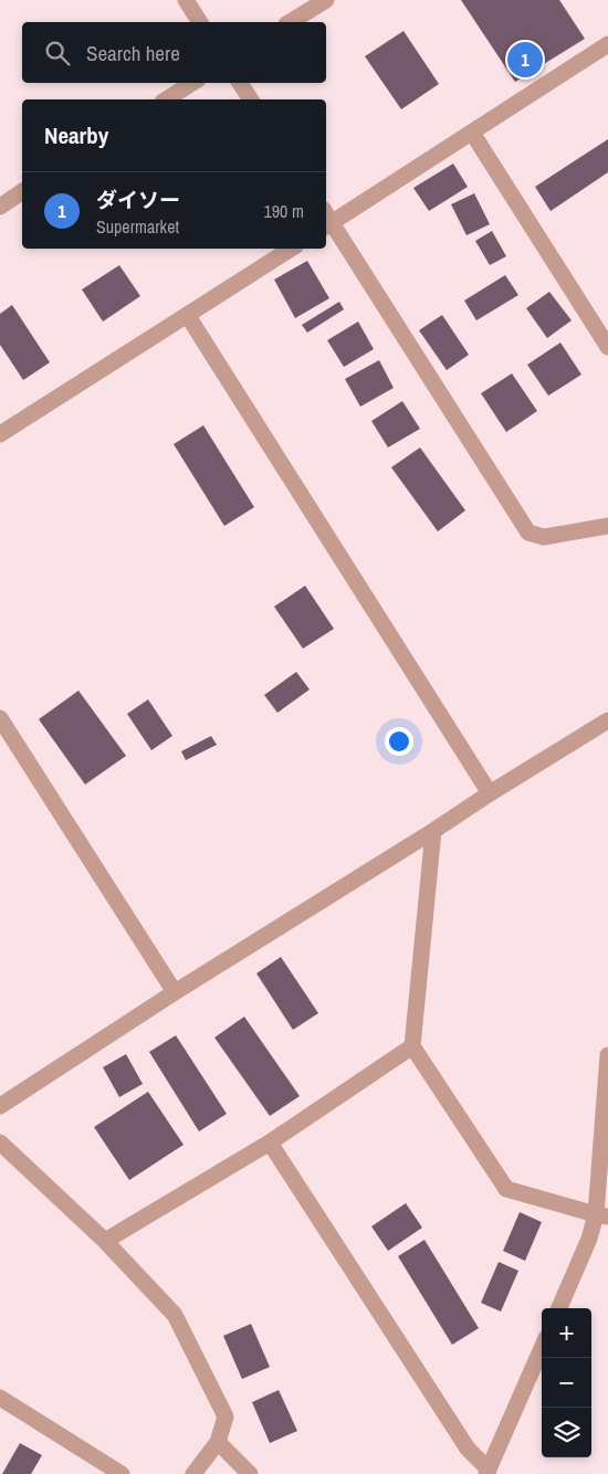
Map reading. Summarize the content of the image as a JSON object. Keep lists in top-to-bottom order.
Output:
{
  "page": {
    "search": "Search here",
    "pins": "1",
    "heading": "Nearby",
    "list": [
      {
        "mark": "1",
        "name": "ダイソー",
        "note": "Supermarket",
        "value": "190 m"
      }
    ],
    "map_buttons": ["+", "−"]
  }
}
